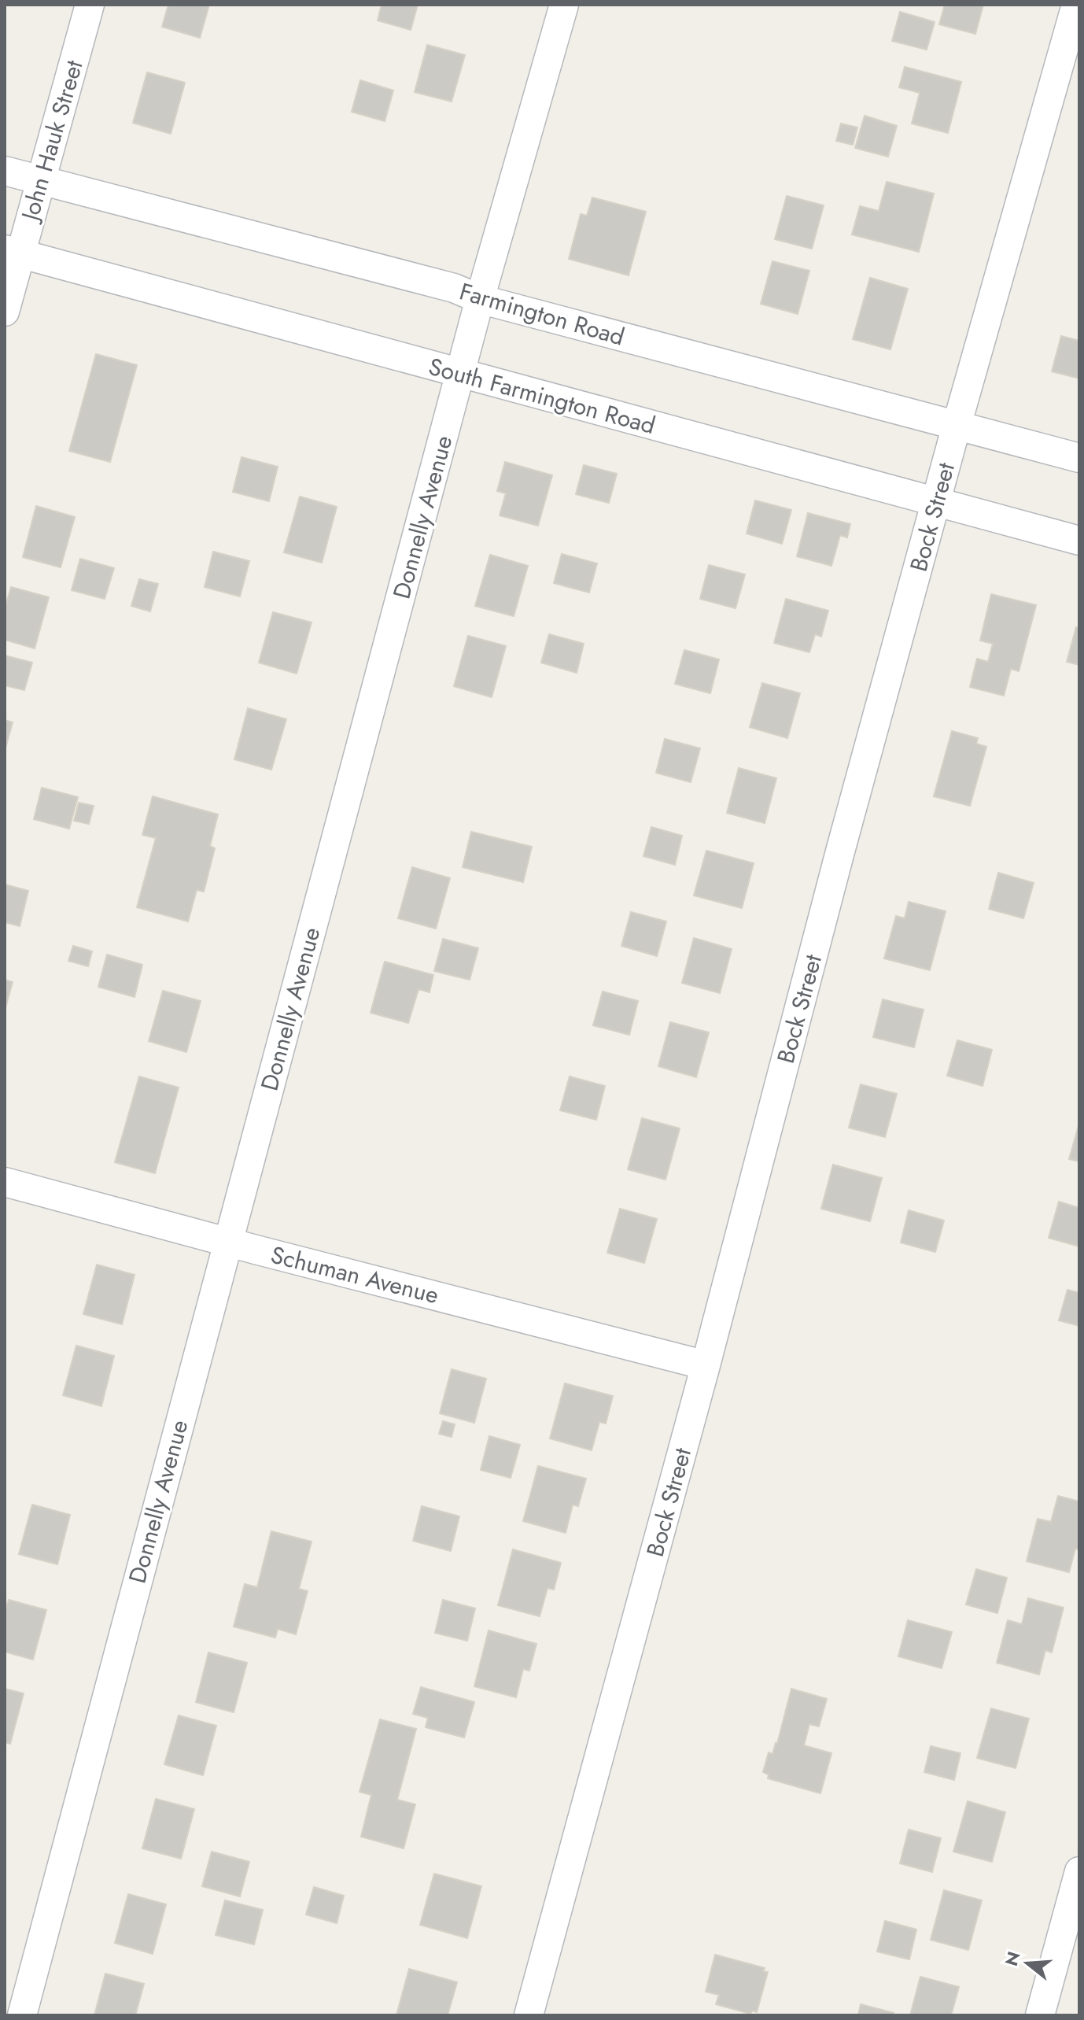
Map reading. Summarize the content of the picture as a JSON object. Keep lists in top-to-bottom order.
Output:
{
  "streets": {
    "street": [
      "John Hauk Street",
      "Farmington Road",
      "South Farmington Road",
      "Donnelly Avenue",
      "Bock Street",
      "Schuman Avenue"
    ]
  },
  "crossings": [
    ["John Hauk Street", "Farmington Road"],
    ["John Hauk Street", "South Farmington Road"],
    ["Farmington Road", "Donnelly Avenue"],
    ["Farmington Road", "Bock Street"],
    ["South Farmington Road", "Donnelly Avenue"],
    ["South Farmington Road", "Bock Street"],
    ["Donnelly Avenue", "Schuman Avenue"],
    ["Bock Street", "Schuman Avenue"]
  ],
  "north": "left"
}
